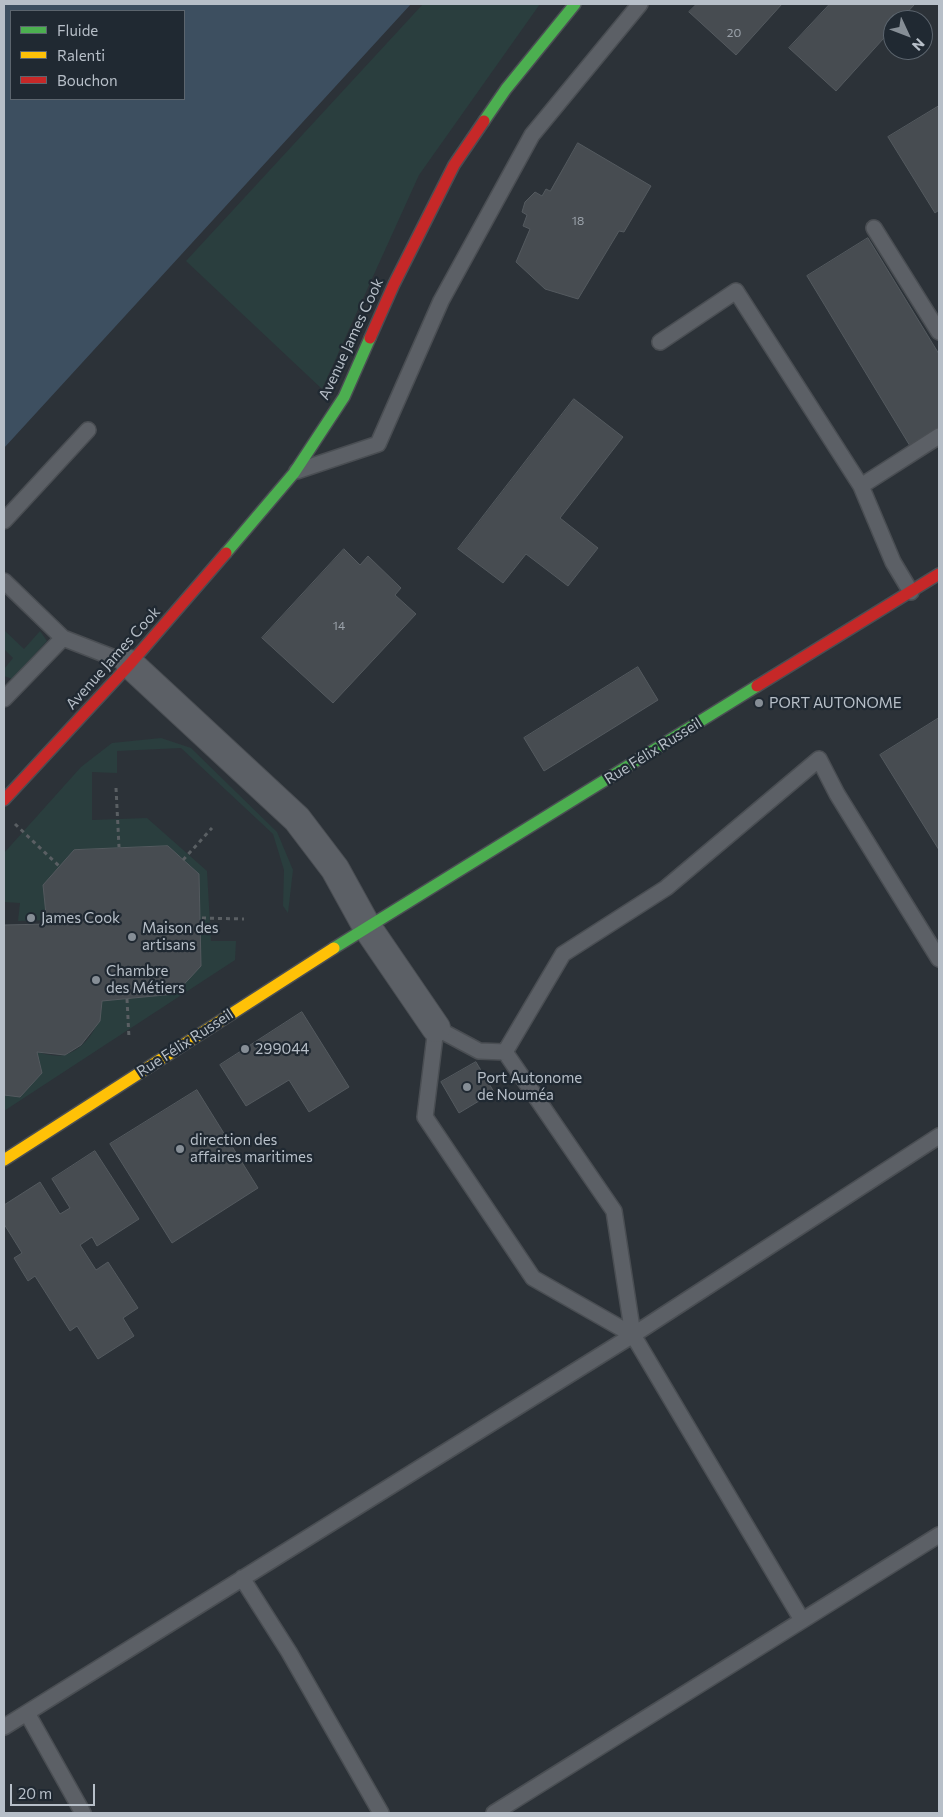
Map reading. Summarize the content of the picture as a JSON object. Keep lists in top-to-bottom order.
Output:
{
  "streets": {
    "street": ["Avenue James Cook", "Rue Félix Russeil"]
  },
  "places": [
    "PORT AUTONOME",
    "James Cook",
    "Maison des artisans",
    "Chambre des Métiers",
    "299044",
    "Port Autonome de Nouméa",
    "direction des affaires maritimes"
  ],
  "house_numbers": ["20", "18", "14"],
  "legend": ["Fluide", "Ralenti", "Bouchon"],
  "scale_bar": "20 m",
  "north": "bottom right"
}
